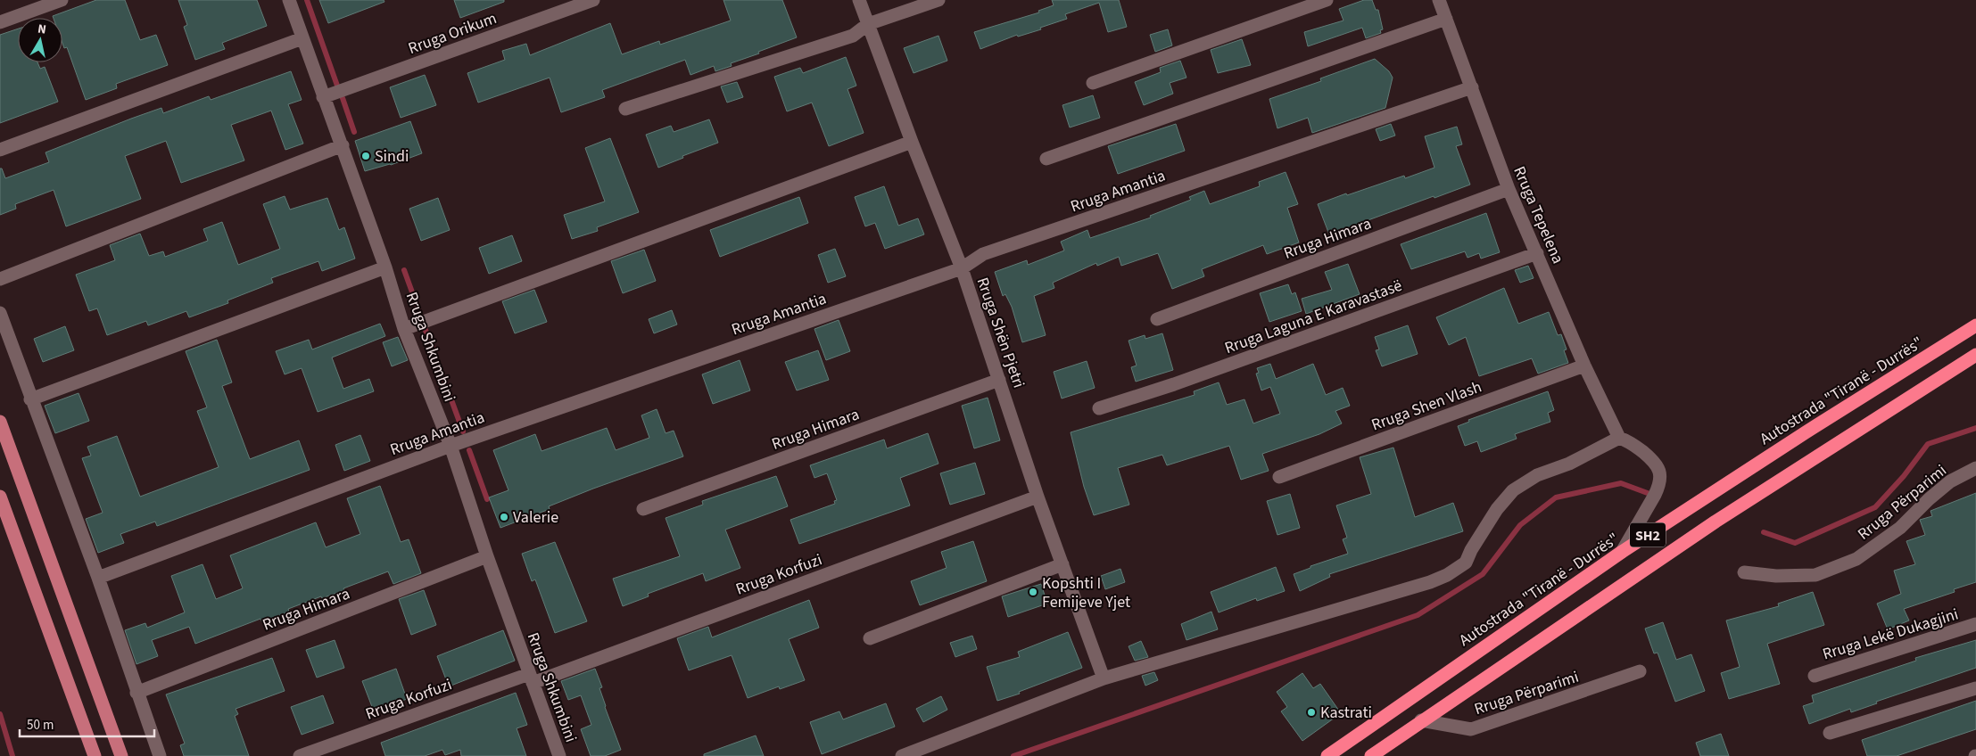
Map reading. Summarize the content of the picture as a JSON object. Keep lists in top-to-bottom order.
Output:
{
  "streets": {
    "highway": ["Autostrada \"Tiranë - Durrës\"", "SH2"],
    "street": [
      "Rruga Orikum",
      "Rruga Amantia",
      "Rruga Tepelena",
      "Rruga Himara",
      "Rruga Laguna E Karavastasë",
      "Rruga Shën Pjetri",
      "Rruga Shkumbini",
      "Rruga Shen Vlash",
      "Rruga Përparimi",
      "Rruga Korfuzi",
      "Rruga Lekë Dukagjini"
    ]
  },
  "crossings": [
    ["Rruga Orikum", "Rruga Shkumbini"],
    ["Rruga Amantia", "Rruga Tepelena"],
    ["Rruga Amantia", "Rruga Shën Pjetri"],
    ["Rruga Amantia", "Rruga Shkumbini"],
    ["Rruga Tepelena", "Rruga Himara"],
    ["Rruga Tepelena", "Rruga Laguna E Karavastasë"],
    ["Rruga Tepelena", "Rruga Shen Vlash"],
    ["Rruga Himara", "Rruga Shën Pjetri"],
    ["Rruga Himara", "Rruga Shkumbini"],
    ["Rruga Shën Pjetri", "Rruga Korfuzi"],
    ["Rruga Shkumbini", "Rruga Korfuzi"],
    ["Rruga Përparimi", "SH2"]
  ],
  "places": [
    "Sindi",
    "Valerie",
    "Kopshti I Femijeve Yjet",
    "Kastrati"
  ],
  "scale_bar": "50 m",
  "north": "top"
}
